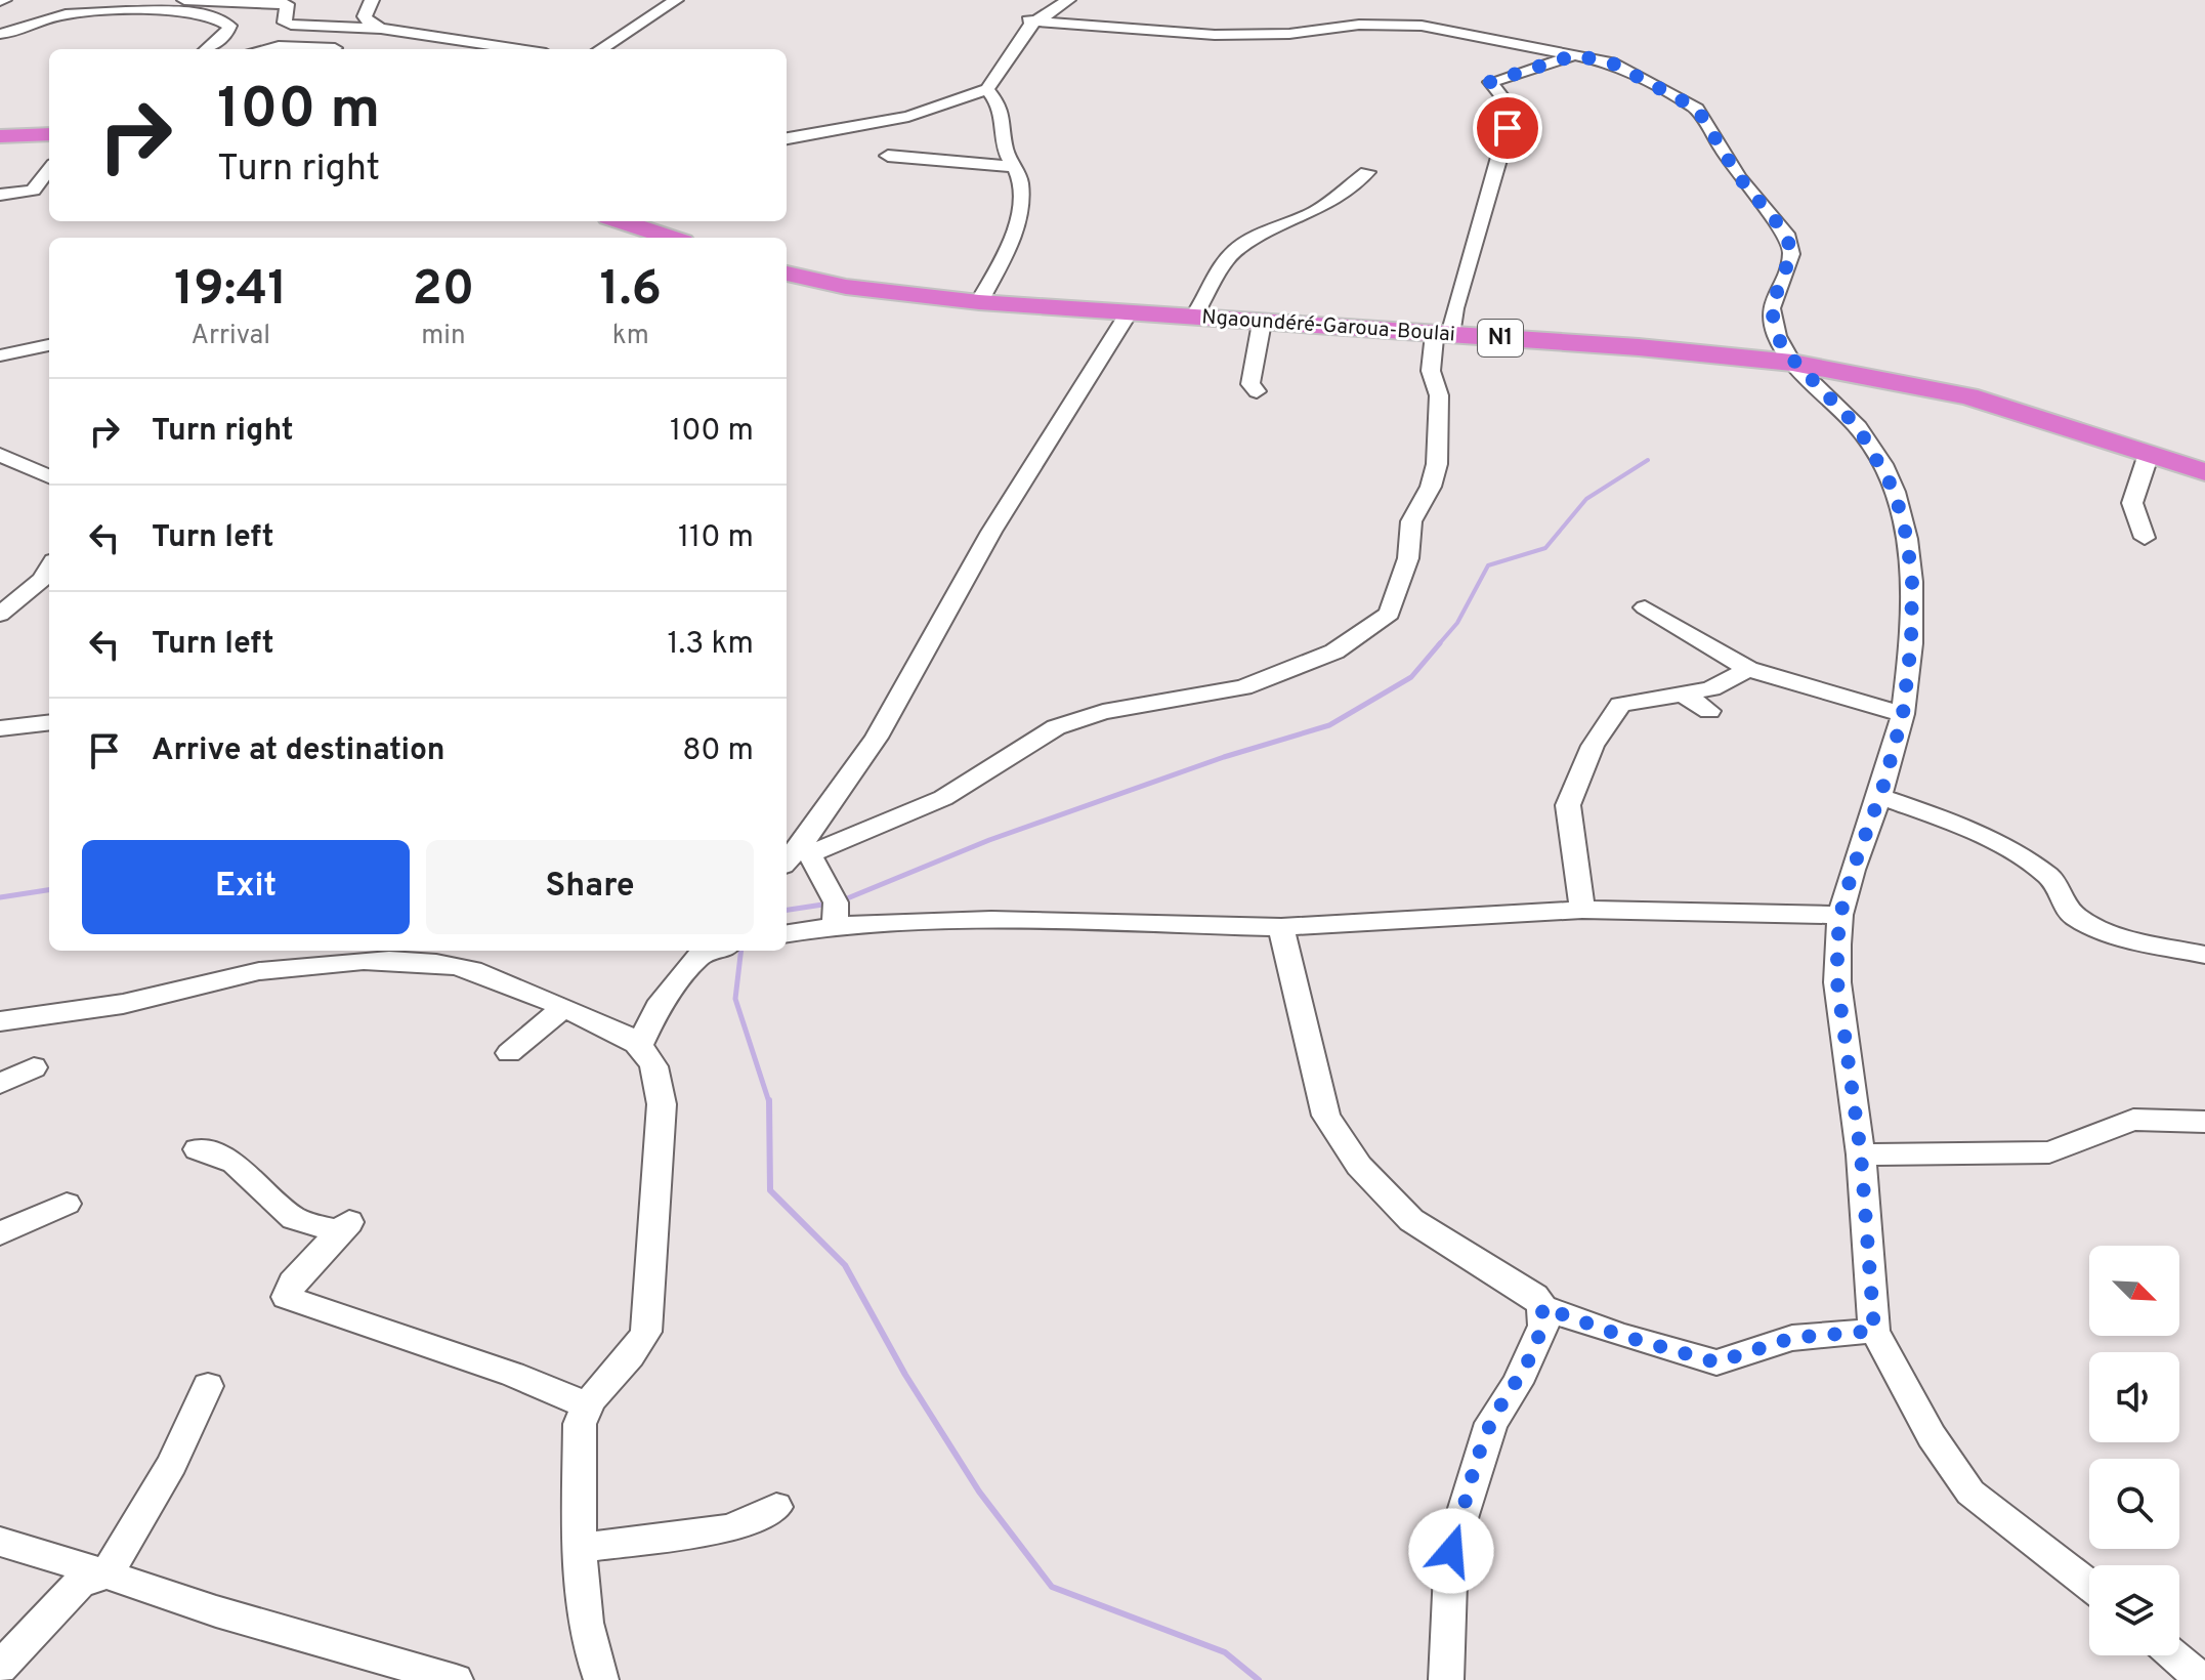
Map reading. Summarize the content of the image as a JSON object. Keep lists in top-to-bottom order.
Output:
{
  "streets": {
    "highway": ["Ngaoundéré-Garoua-Boulai", "N1"]
  },
  "north": "bottom right",
  "page": {
    "turn": ["100 m", "Turn right"],
    "eta": [
      "19:41",
      "Arrival",
      "20",
      "min",
      "1.6",
      "km"
    ],
    "list": [
      {
        "name": "Turn right",
        "value": "100 m"
      },
      {
        "name": "Turn left",
        "value": "110 m"
      },
      {
        "name": "Turn left",
        "value": "1.3 km"
      },
      {
        "name": "Arrive at destination",
        "value": "80 m"
      }
    ],
    "buttons": ["Exit", "Share"]
  }
}
